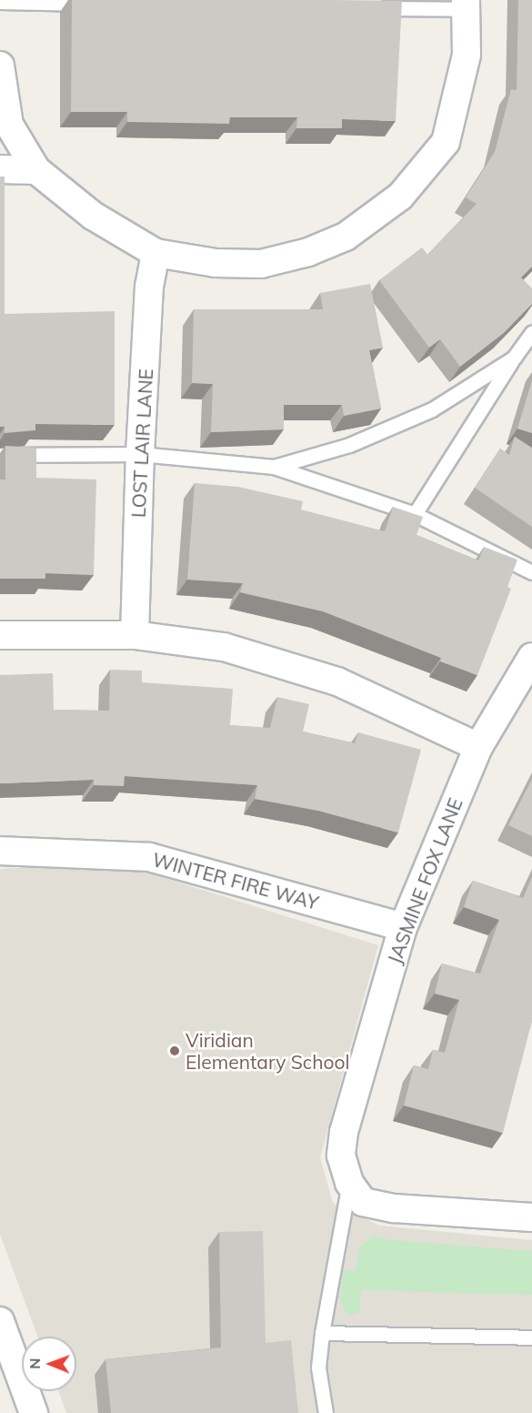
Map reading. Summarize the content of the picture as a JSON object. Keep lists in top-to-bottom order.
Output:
{
  "streets": {
    "street": ["LOST LAIR LANE", "WINTER FIRE WAY", "JASMINE FOX LANE"]
  },
  "crossings": [
    ["WINTER FIRE WAY", "JASMINE FOX LANE"]
  ],
  "places": ["Viridian Elementary School"],
  "north": "left"
}
